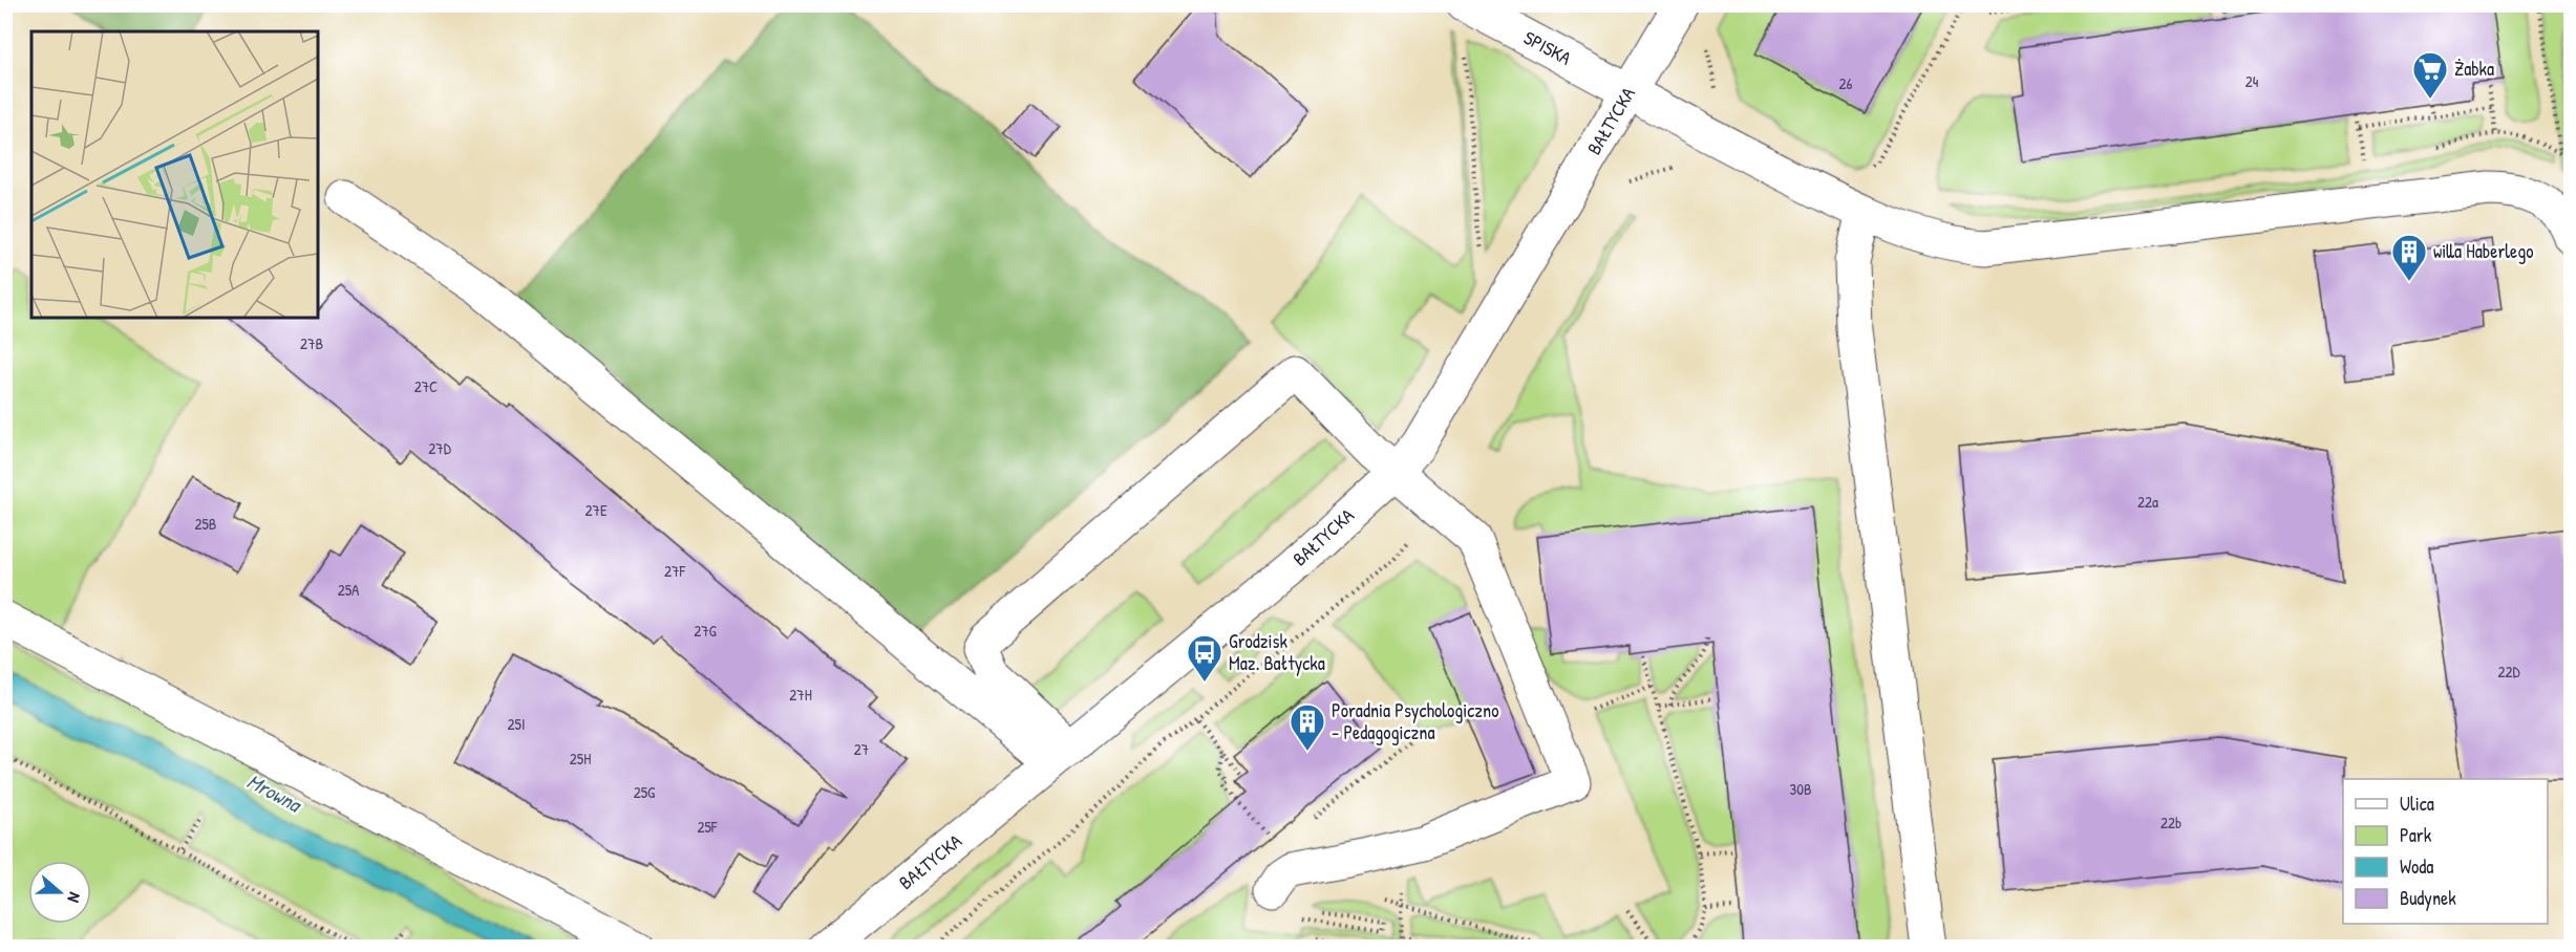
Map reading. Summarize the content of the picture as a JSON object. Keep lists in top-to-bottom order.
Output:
{
  "streets": {
    "street": ["SPISKA", "BAŁTYCKA"]
  },
  "crossings": [
    ["SPISKA", "BAŁTYCKA"]
  ],
  "water": ["Mrowna"],
  "places": {
    "supermarket": ["Żabka"],
    "building": ["willa Haberlego", "Poradnia Psychologiczno - Pedagogiczna"],
    "bus stop": ["Grodzisk Maz. Bałtycka"]
  },
  "house_numbers": [
    "24",
    "26",
    "27B",
    "27C",
    "27D",
    "22a",
    "27E",
    "25B",
    "27F",
    "25A",
    "27G",
    "22D",
    "27H",
    "25I",
    "27",
    "25H",
    "30B",
    "25G",
    "22b",
    "25F"
  ],
  "legend": [
    "Ulica",
    "Park",
    "Woda",
    "Budynek"
  ],
  "north": "right"
}
